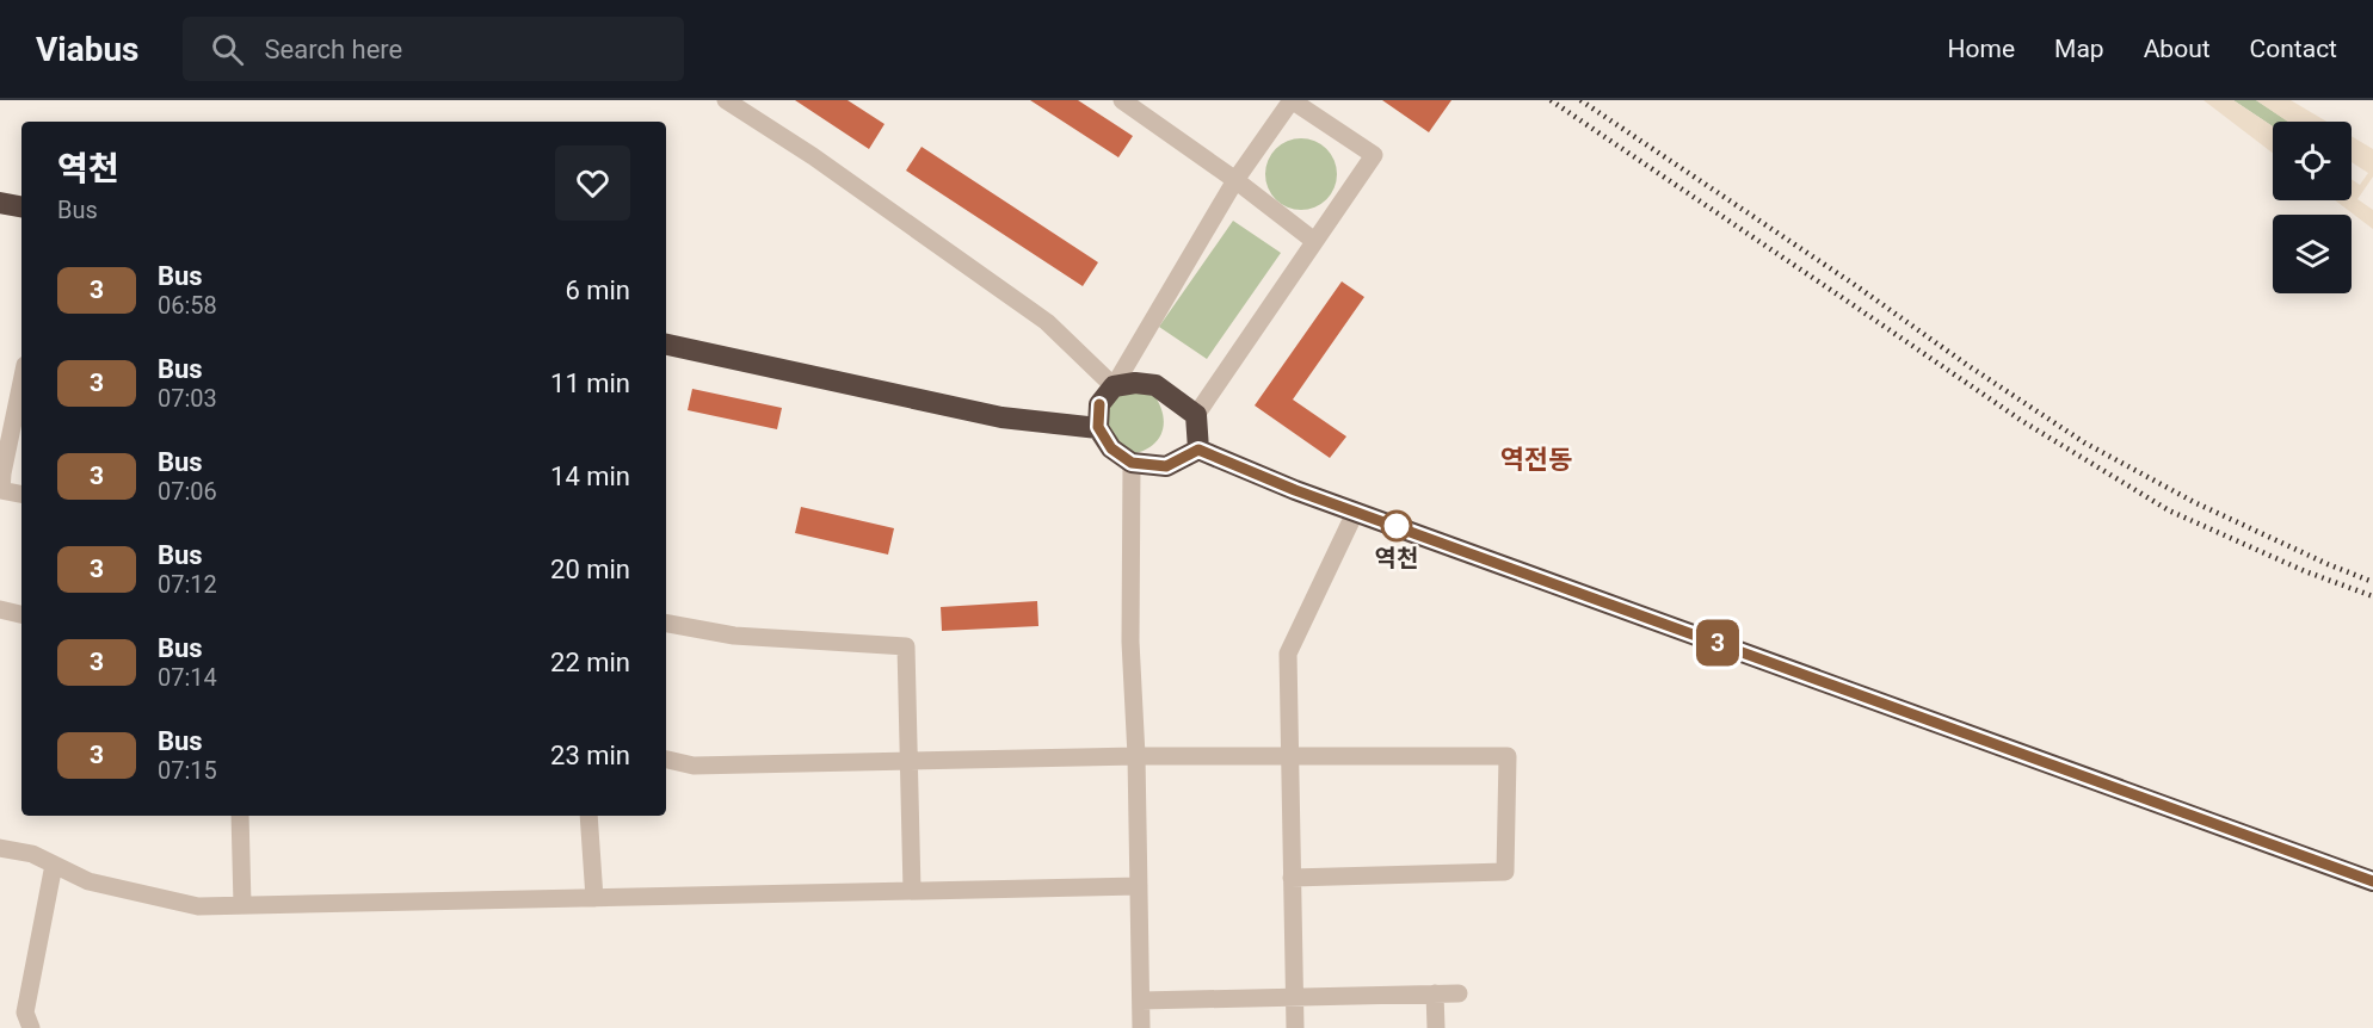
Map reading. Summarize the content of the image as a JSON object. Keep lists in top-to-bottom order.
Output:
{
  "districts": ["역전동"],
  "places": ["역천"],
  "lines": ["bus line 3"],
  "page": {
    "header": "Viabus",
    "search": "Search here",
    "nav": [
      "Home",
      "Map",
      "About",
      "Contact"
    ],
    "on_map": "3",
    "heading": ["역천", "Bus"],
    "list": [
      {
        "mark": "3",
        "name": "Bus",
        "note": "06:58",
        "value": "6 min"
      },
      {
        "mark": "3",
        "name": "Bus",
        "note": "07:03",
        "value": "11 min"
      },
      {
        "mark": "3",
        "name": "Bus",
        "note": "07:06",
        "value": "14 min"
      },
      {
        "mark": "3",
        "name": "Bus",
        "note": "07:12",
        "value": "20 min"
      },
      {
        "mark": "3",
        "name": "Bus",
        "note": "07:14",
        "value": "22 min"
      },
      {
        "mark": "3",
        "name": "Bus",
        "note": "07:15",
        "value": "23 min"
      }
    ]
  }
}
